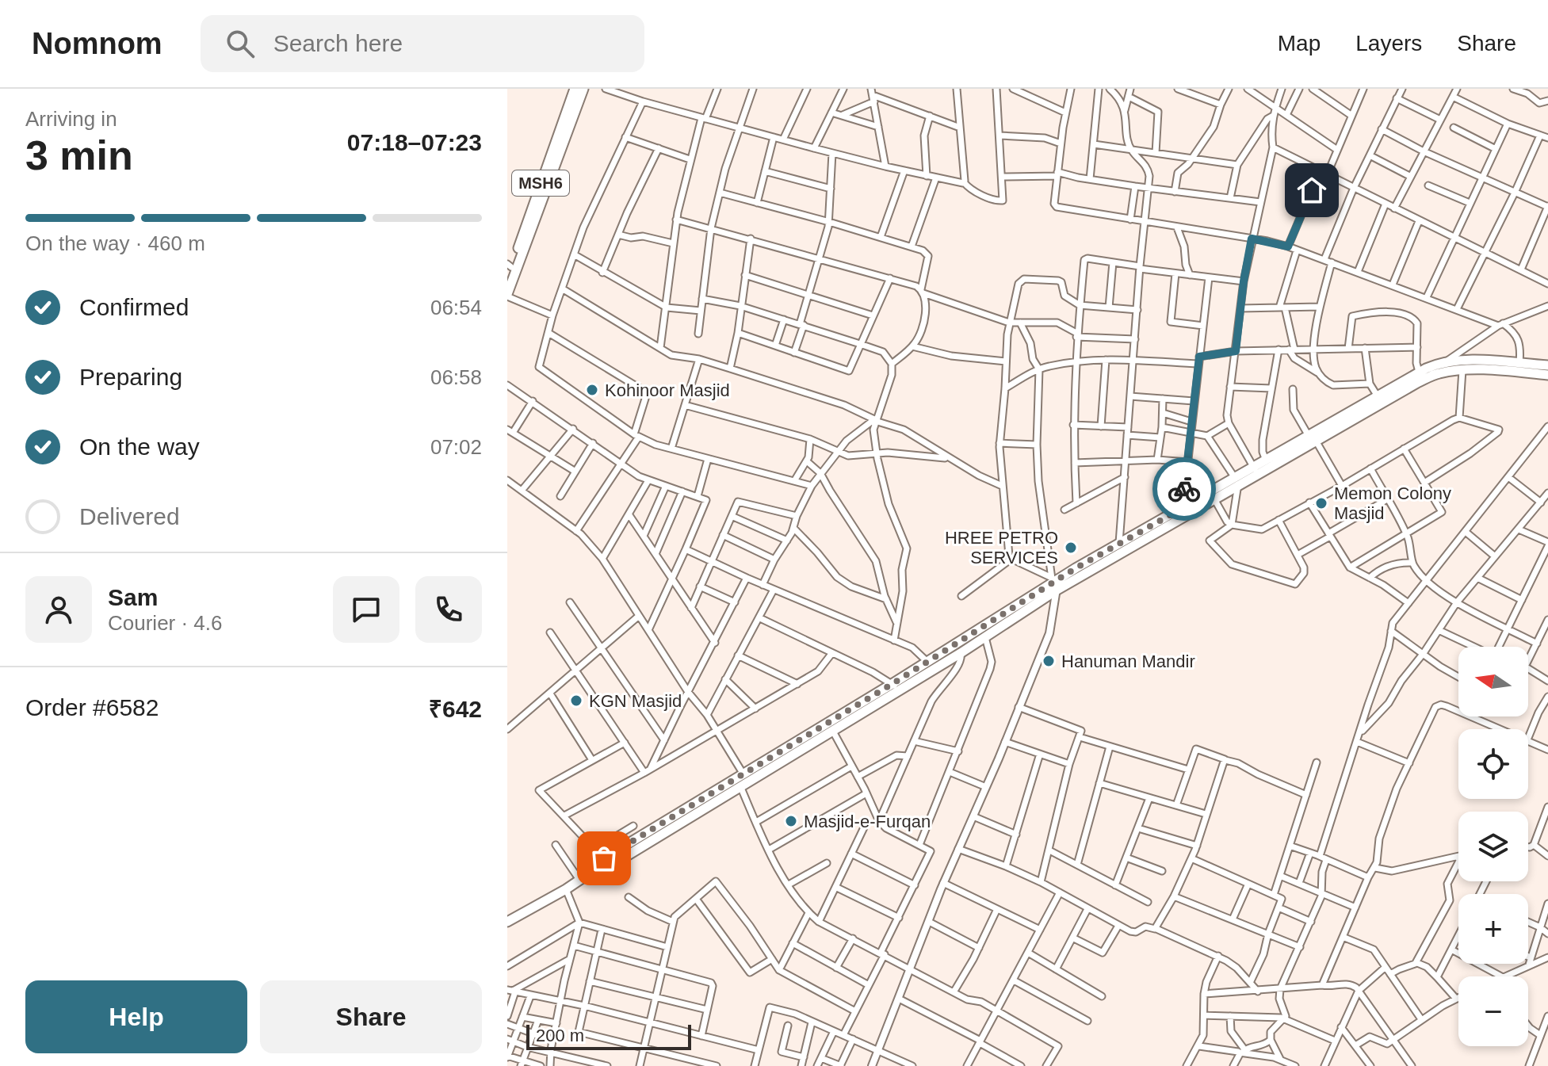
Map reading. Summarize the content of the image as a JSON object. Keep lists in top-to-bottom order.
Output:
{
  "streets": {
    "main road": ["MSH6"]
  },
  "places": [
    "Kohinoor Masjid",
    "Memon Colony Masjid",
    "HREE PETRO SERVICES",
    "Hanuman Mandir",
    "KGN Masjid",
    "Masjid-e-Furqan"
  ],
  "scale_bar": "200 m",
  "north": "left",
  "page": {
    "header": "Nomnom",
    "search": "Search here",
    "nav": ["Map", "Layers", "Share"],
    "heading": ["3 min", "Arriving in", "07:18–07:23"],
    "panel": [
      "Sam",
      "Courier · 4.6",
      "Order #6582",
      "₹642"
    ],
    "bar": "On the way · 460 m",
    "list": [
      ["Confirmed", "06:54"],
      ["Preparing", "06:58"],
      ["On the way", "07:02"],
      "Delivered"
    ],
    "map_buttons": ["+", "−"],
    "buttons": ["Help", "Share"],
    "scale": "200 m"
  }
}
